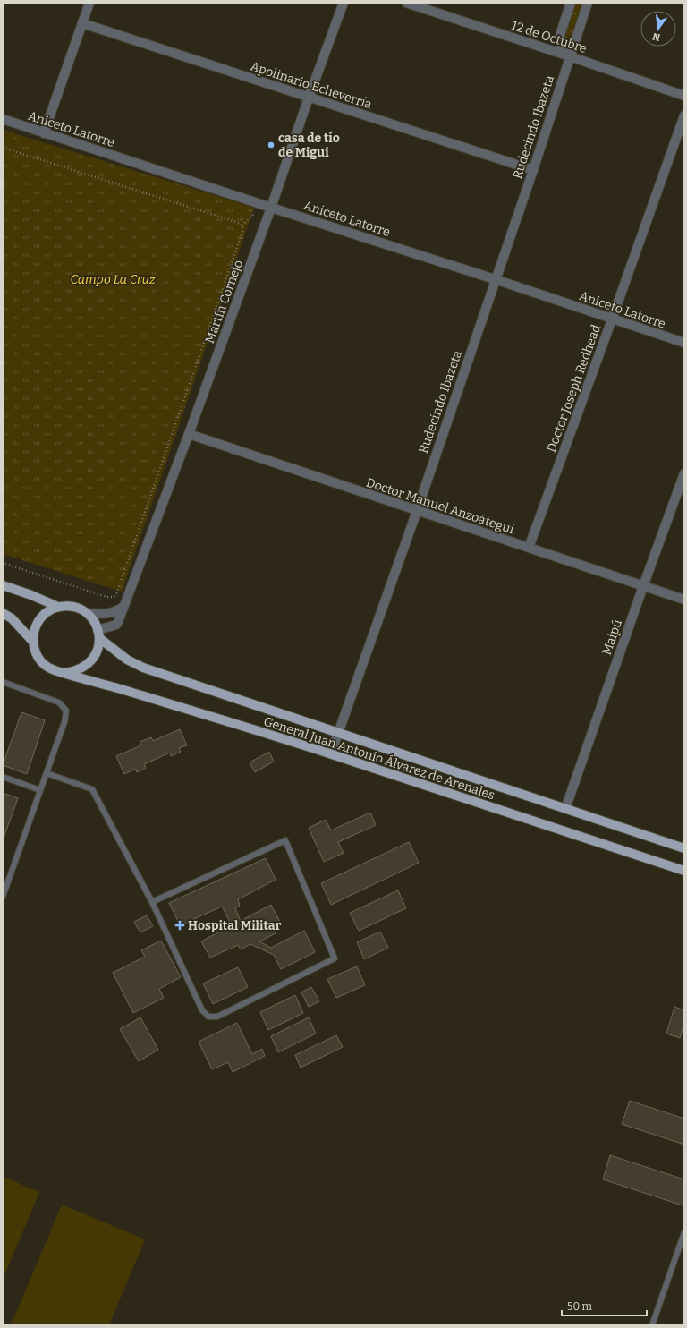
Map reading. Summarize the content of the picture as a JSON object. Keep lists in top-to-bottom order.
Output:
{
  "streets": {
    "main road": ["General Juan Antonio Álvarez de Arenales"],
    "street": [
      "12 de Octubre",
      "Apolinario Echeverría",
      "Rudecindo Ibazeta",
      "Aniceto Latorre",
      "Martín Cornejo",
      "Doctor Joseph Redhead",
      "Doctor Manuel Anzoátegui",
      "Maipú"
    ]
  },
  "crossings": [
    ["12 de Octubre", "Rudecindo Ibazeta"],
    ["Apolinario Echeverría", "Rudecindo Ibazeta"],
    ["Apolinario Echeverría", "Martín Cornejo"],
    ["Rudecindo Ibazeta", "Aniceto Latorre"],
    ["Rudecindo Ibazeta", "Doctor Manuel Anzoátegui"],
    ["Rudecindo Ibazeta", "General Juan Antonio Álvarez de Arenales"],
    ["Aniceto Latorre", "Martín Cornejo"],
    ["Aniceto Latorre", "Doctor Joseph Redhead"],
    ["Martín Cornejo", "Doctor Manuel Anzoátegui"],
    ["Martín Cornejo", "General Juan Antonio Álvarez de Arenales"],
    ["Doctor Joseph Redhead", "Doctor Manuel Anzoátegui"],
    ["Doctor Manuel Anzoátegui", "Maipú"],
    ["Maipú", "General Juan Antonio Álvarez de Arenales"]
  ],
  "parks": ["Campo La Cruz"],
  "places": {
    "other": ["casa de tío de Migui"],
    "health": ["Hospital Militar"]
  },
  "scale_bar": "50 m",
  "north": "bottom"
}
